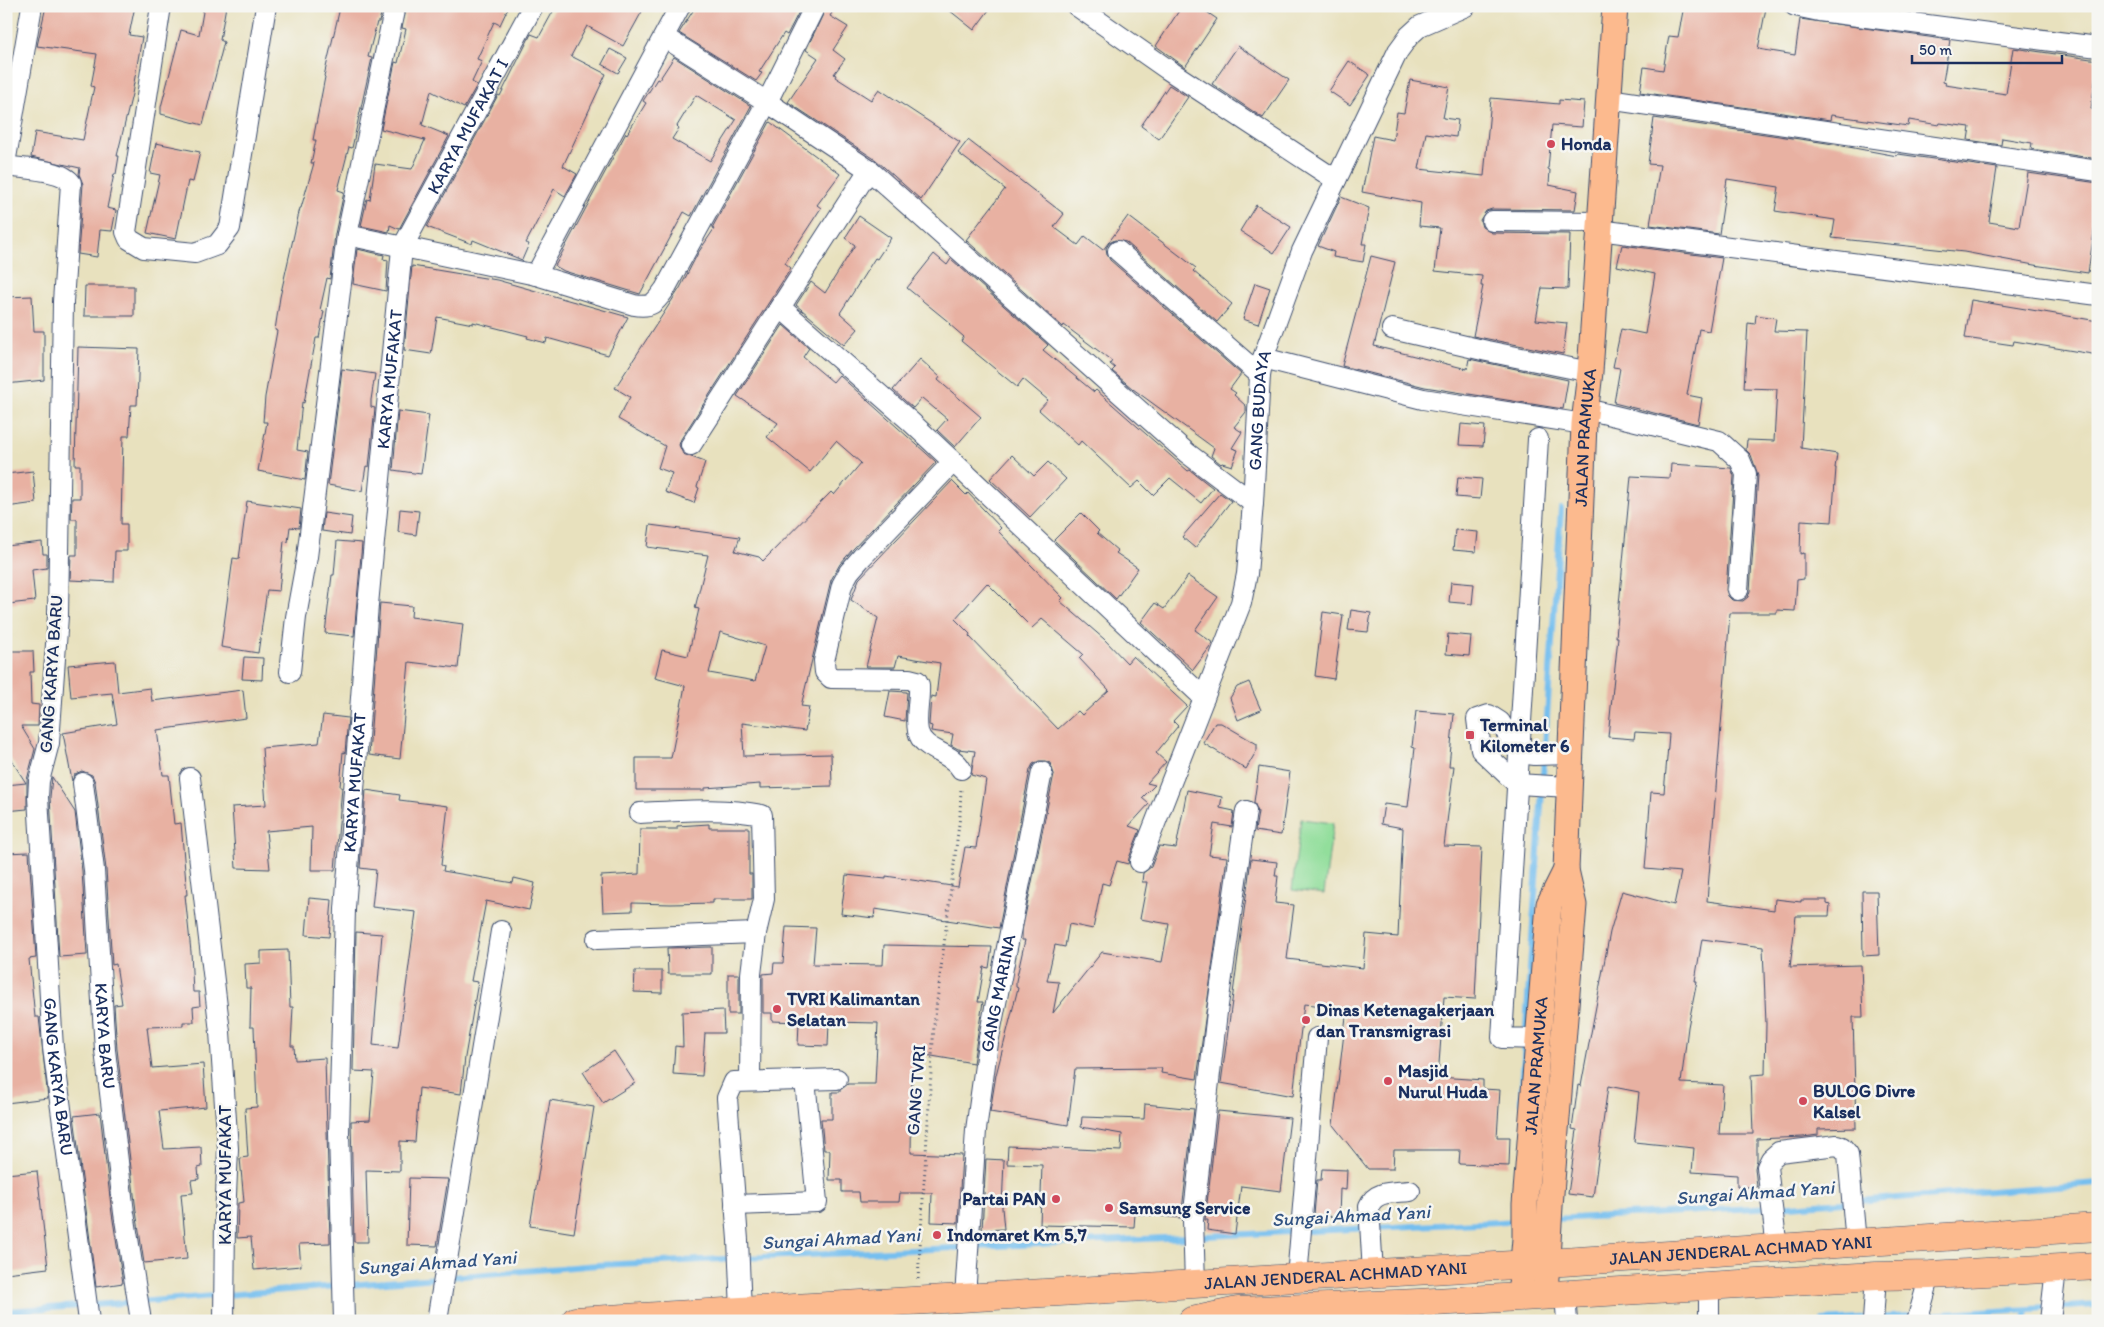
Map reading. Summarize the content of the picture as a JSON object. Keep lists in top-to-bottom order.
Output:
{
  "streets": {
    "highway": ["JALAN JENDERAL ACHMAD YANI"],
    "main road": ["JALAN PRAMUKA"],
    "street": [
      "KARYA MUFAKAT I",
      "KARYA MUFAKAT",
      "GANG BUDAYA",
      "GANG KARYA BARU",
      "GANG MARINA",
      "KARYA BARU"
    ],
    "path": ["GANG TVRI"]
  },
  "crossings": [
    ["KARYA MUFAKAT I", "KARYA MUFAKAT"],
    ["JALAN PRAMUKA", "JALAN JENDERAL ACHMAD YANI"],
    ["GANG MARINA", "JALAN JENDERAL ACHMAD YANI"]
  ],
  "water": ["Sungai Ahmad Yani"],
  "places": {
    "other": [
      "Honda",
      "TVRI Kalimantan Selatan",
      "Dinas Ketenagakerjaan dan Transmigrasi",
      "Masjid Nurul Huda",
      "BULOG Divre Kalsel",
      "Partai PAN",
      "Samsung Service",
      "Indomaret Km 5,7"
    ],
    "transit": ["Terminal Kilometer 6"]
  },
  "scale_bar": "50 m"
}
